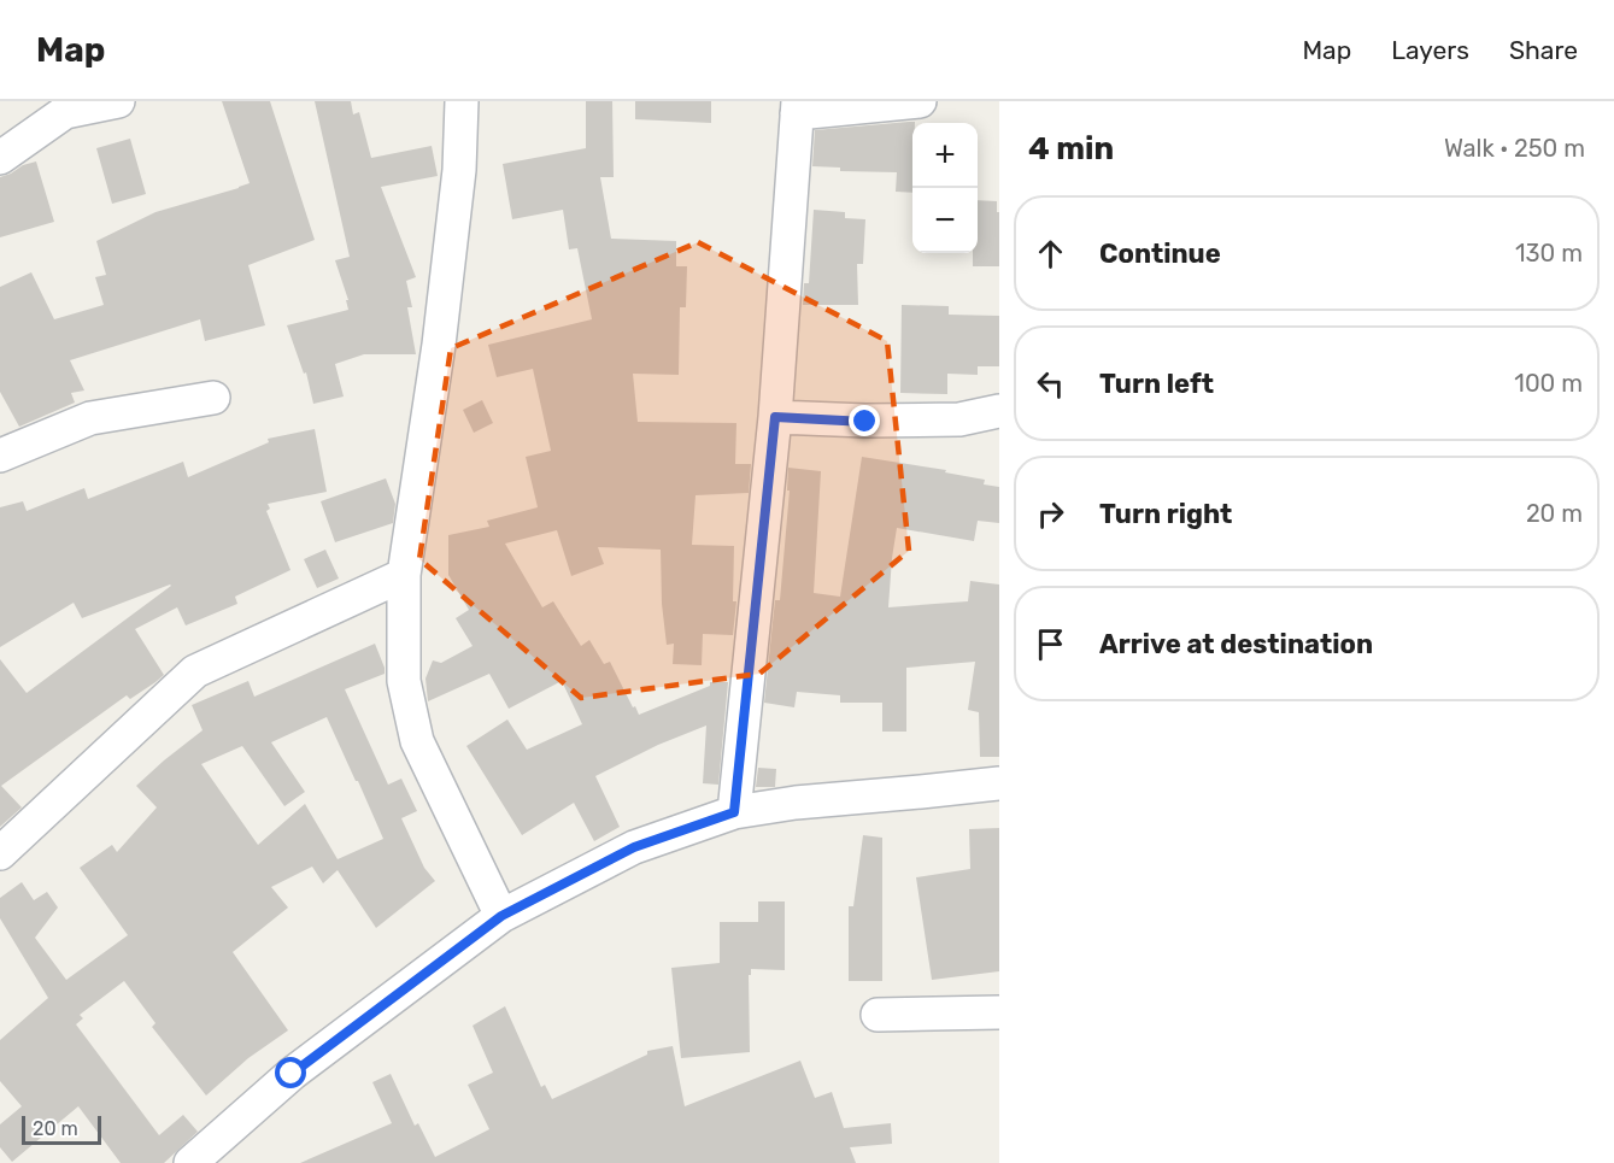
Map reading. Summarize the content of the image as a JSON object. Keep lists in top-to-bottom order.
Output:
{
  "scale_bar": "20 m",
  "page": {
    "header": "Map",
    "nav": ["Map", "Layers", "Share"],
    "heading": ["4 min", "Walk · 250 m"],
    "map_buttons": ["+", "−"],
    "list": [
      ["Continue", "130 m"],
      ["Turn left", "100 m"],
      ["Turn right", "20 m"],
      "Arrive at destination"
    ],
    "scale": "20 m"
  }
}
